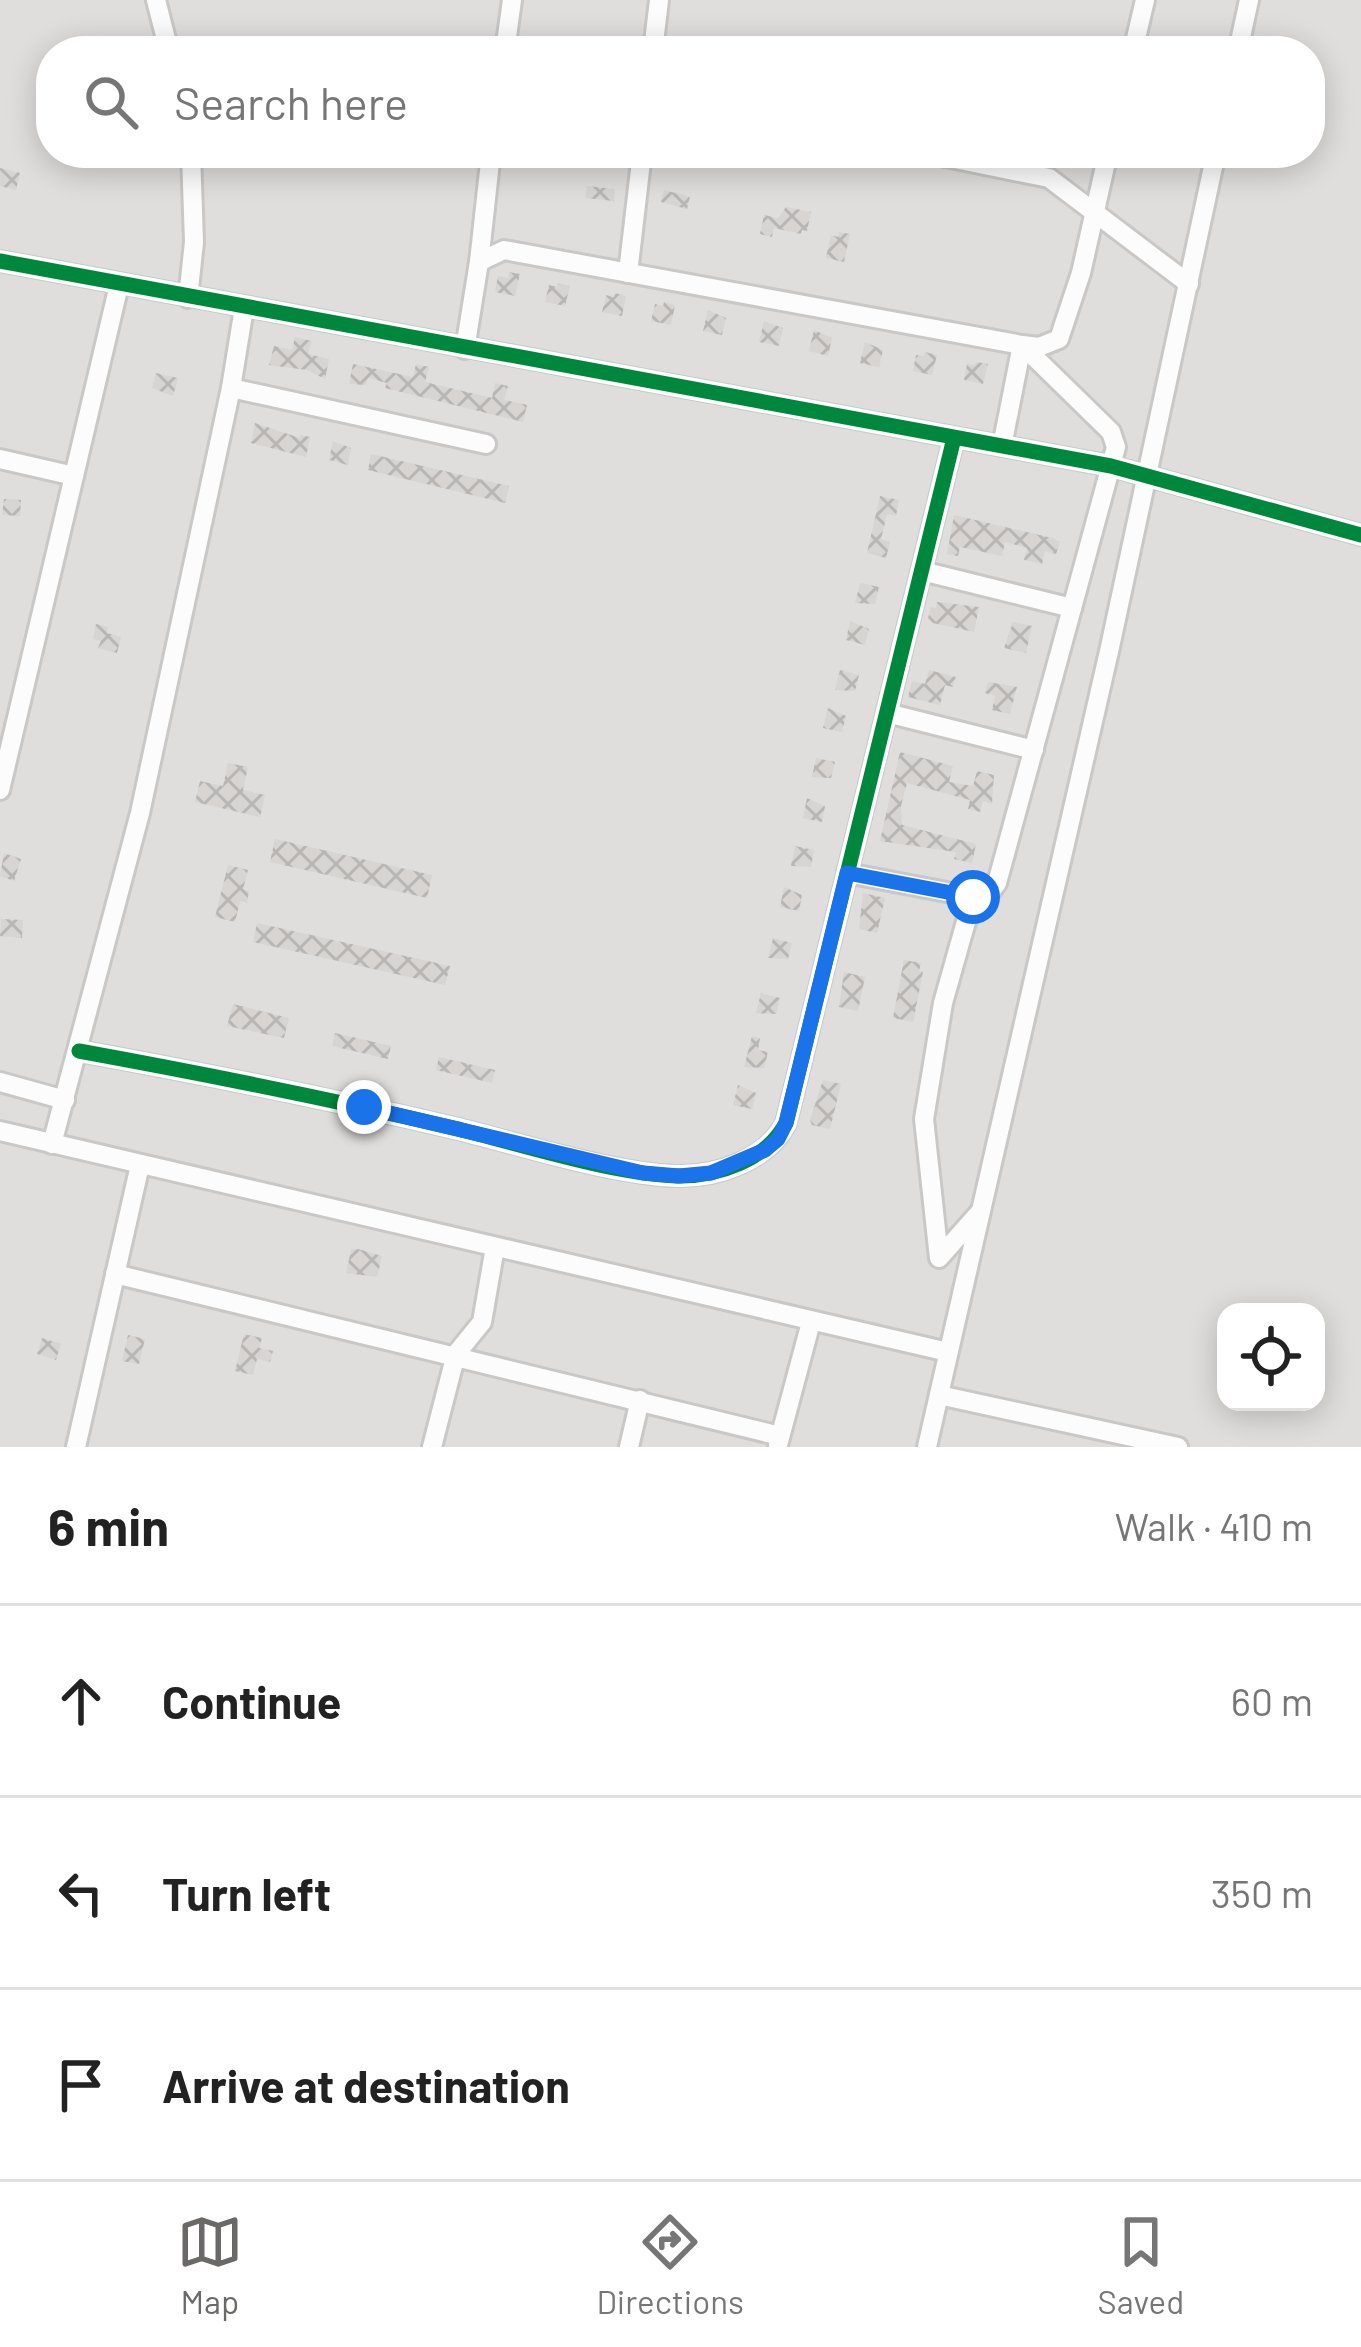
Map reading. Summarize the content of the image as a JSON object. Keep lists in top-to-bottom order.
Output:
{
  "page": {
    "search": "Search here",
    "heading": ["6 min", "Walk · 410 m"],
    "list": [
      ["Continue", "60 m"],
      ["Turn left", "350 m"],
      "Arrive at destination"
    ],
    "nav": ["Map", "Directions", "Saved"]
  }
}
